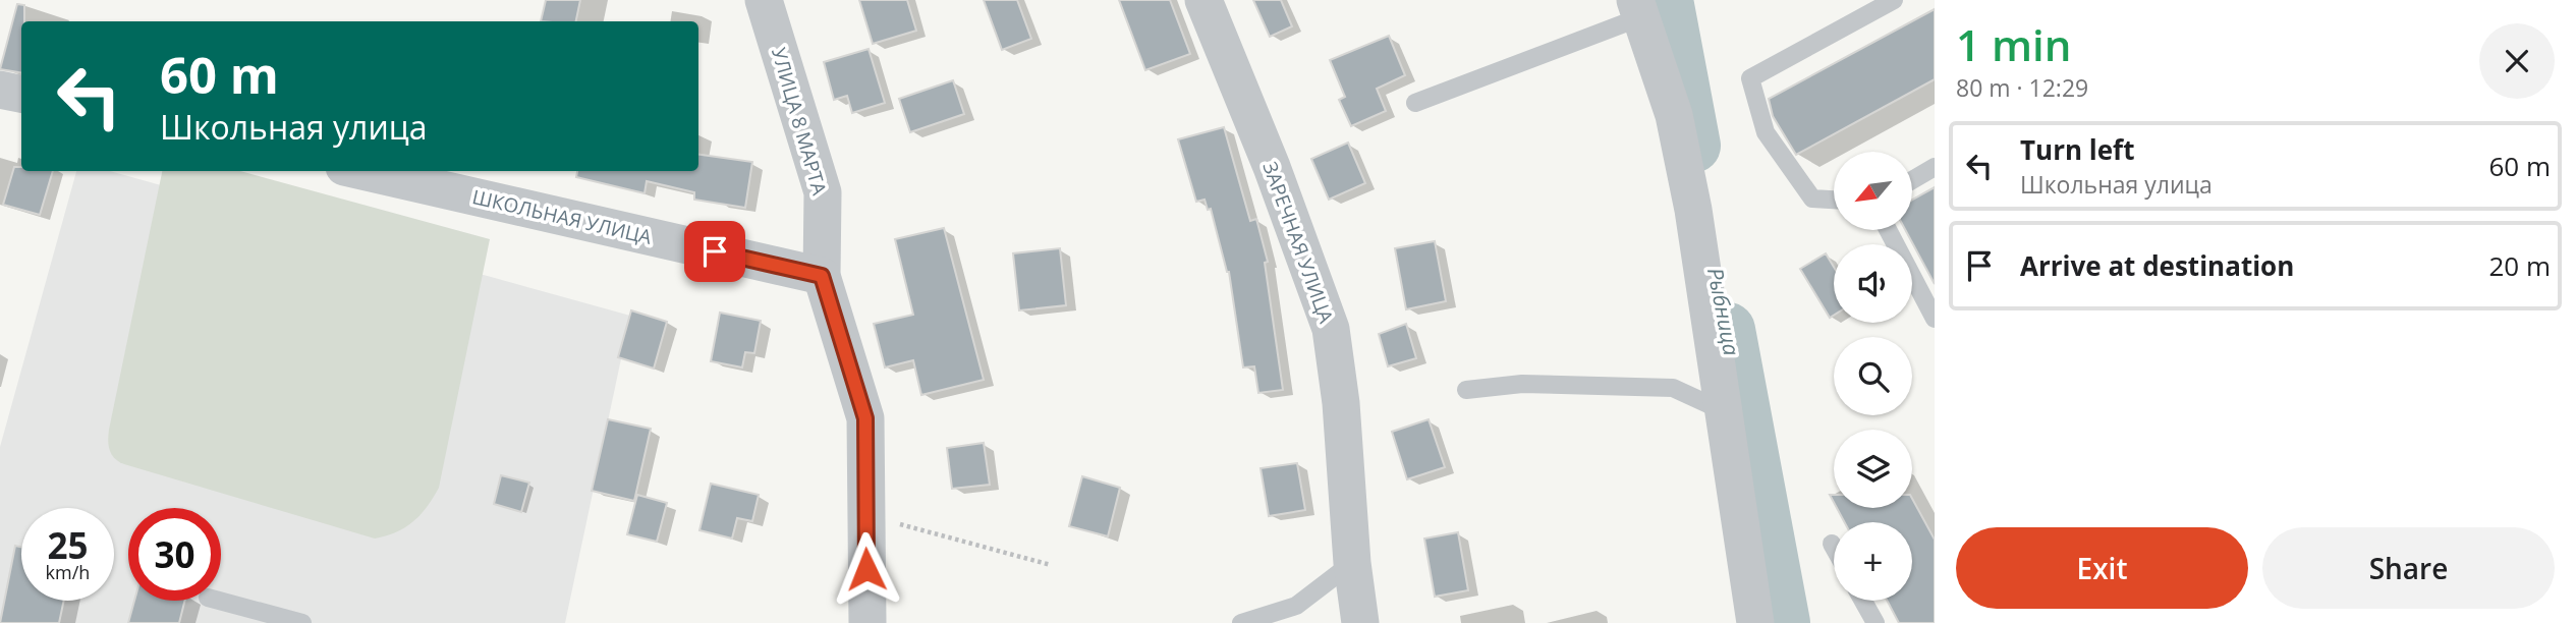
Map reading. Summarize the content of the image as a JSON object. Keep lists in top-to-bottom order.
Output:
{
  "streets": {
    "street": ["УЛИЦА 8 МАРТА", "ШКОЛЬНАЯ УЛИЦА", "ЗАРЕЧНАЯ УЛИЦА"]
  },
  "crossings": [
    ["УЛИЦА 8 МАРТА", "ШКОЛЬНАЯ УЛИЦА"]
  ],
  "water": ["Рыбница"],
  "north": "bottom left",
  "page": {
    "heading": ["1 min", "80 m · 12:29"],
    "turn": ["60 m", "Школьная улица"],
    "list": [
      {
        "name": "Turn left",
        "note": "Школьная улица",
        "value": "60 m"
      },
      {
        "name": "Arrive at destination",
        "value": "20 m"
      }
    ],
    "map_buttons": "+",
    "speed": "25 km/h",
    "limit": "30",
    "buttons": ["Exit", "Share"]
  }
}
